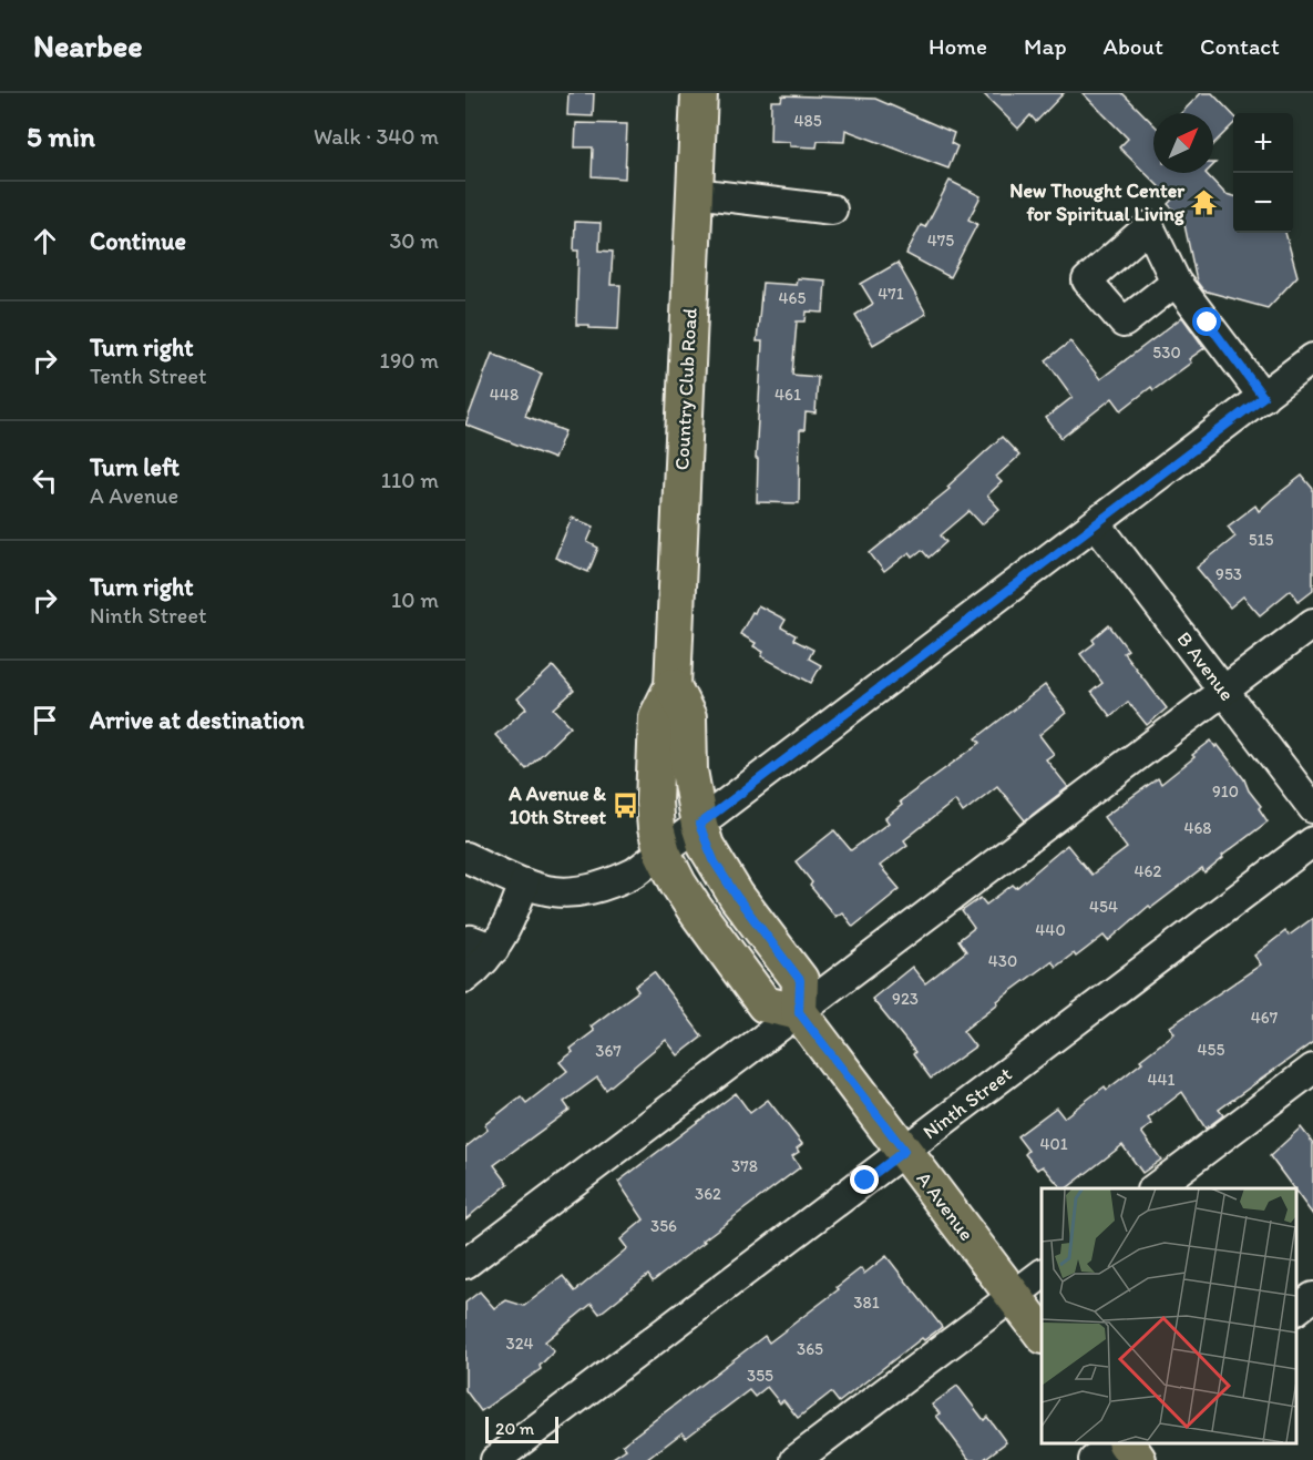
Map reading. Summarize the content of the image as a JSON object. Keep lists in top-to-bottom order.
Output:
{
  "streets": {
    "main road": ["Country Club Road", "A Avenue"],
    "street": ["B Avenue", "Ninth Street"]
  },
  "crossings": [
    ["Ninth Street", "A Avenue"]
  ],
  "places": {
    "temple": ["New Thought Center for Spiritual Living"],
    "bus stop": ["A Avenue & 10th Street"]
  },
  "house_numbers": [
    "485",
    "475",
    "471",
    "465",
    "530",
    "448",
    "461",
    "515",
    "953",
    "910",
    "468",
    "462",
    "454",
    "440",
    "430",
    "923",
    "467",
    "455",
    "367",
    "441",
    "401",
    "378",
    "362",
    "356",
    "381",
    "324",
    "365",
    "355"
  ],
  "scale_bar": "20 m",
  "north": "top right",
  "page": {
    "header": "Nearbee",
    "nav": [
      "Home",
      "Map",
      "About",
      "Contact"
    ],
    "heading": ["5 min", "Walk · 340 m"],
    "map_buttons": ["+", "−"],
    "list": [
      ["Continue", "30 m"],
      ["Turn right", "Tenth Street", "190 m"],
      ["Turn left", "A Avenue", "110 m"],
      ["Turn right", "Ninth Street", "10 m"],
      "Arrive at destination"
    ],
    "scale": "20 m"
  }
}
